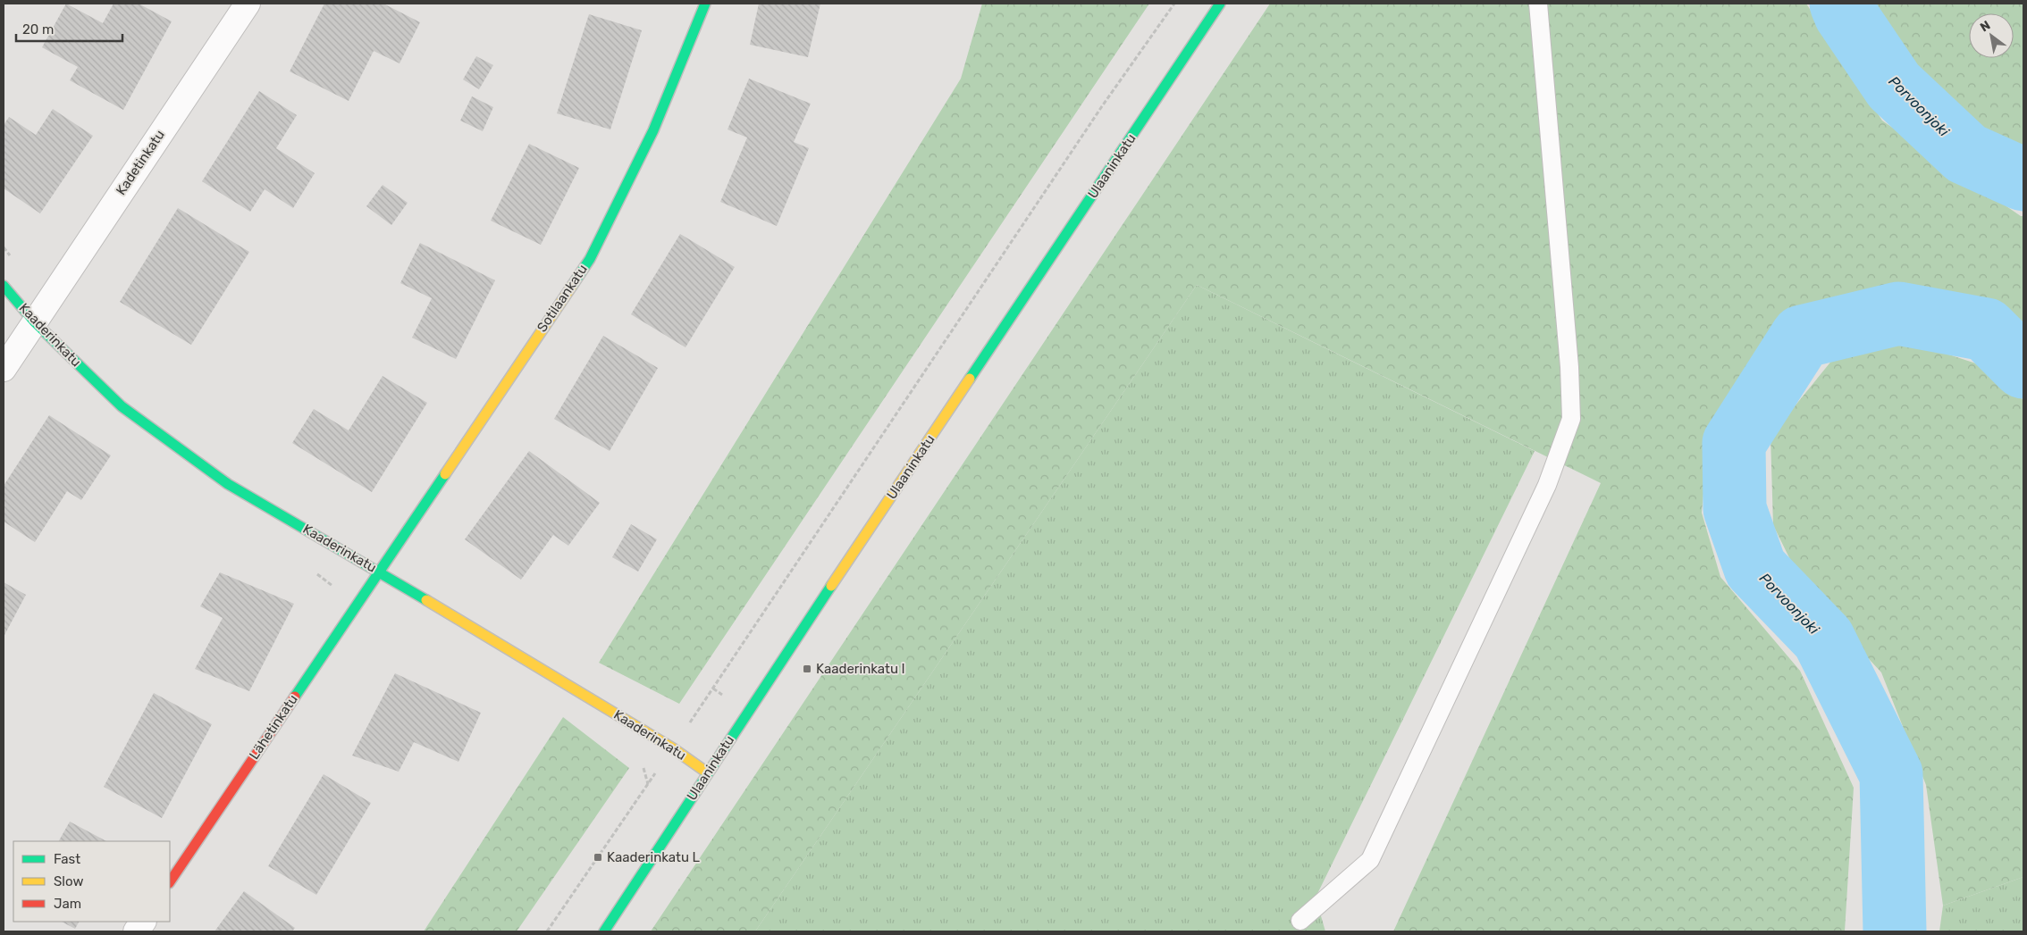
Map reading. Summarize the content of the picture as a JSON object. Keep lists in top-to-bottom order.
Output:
{
  "streets": {
    "street": [
      "Kadetinkatu",
      "Ulaaninkatu",
      "Sotilaankatu",
      "Kaaderinkatu",
      "Lähetinkatu"
    ]
  },
  "crossings": [
    ["Kadetinkatu", "Kaaderinkatu"],
    ["Ulaaninkatu", "Kaaderinkatu"],
    ["Sotilaankatu", "Kaaderinkatu"],
    ["Sotilaankatu", "Lähetinkatu"],
    ["Kaaderinkatu", "Lähetinkatu"]
  ],
  "water": ["Porvoonjoki"],
  "places": {
    "transit": ["Kaaderinkatu I", "Kaaderinkatu L"]
  },
  "legend": ["Fast", "Slow", "Jam"],
  "scale_bar": "20 m",
  "north": "top left"
}
